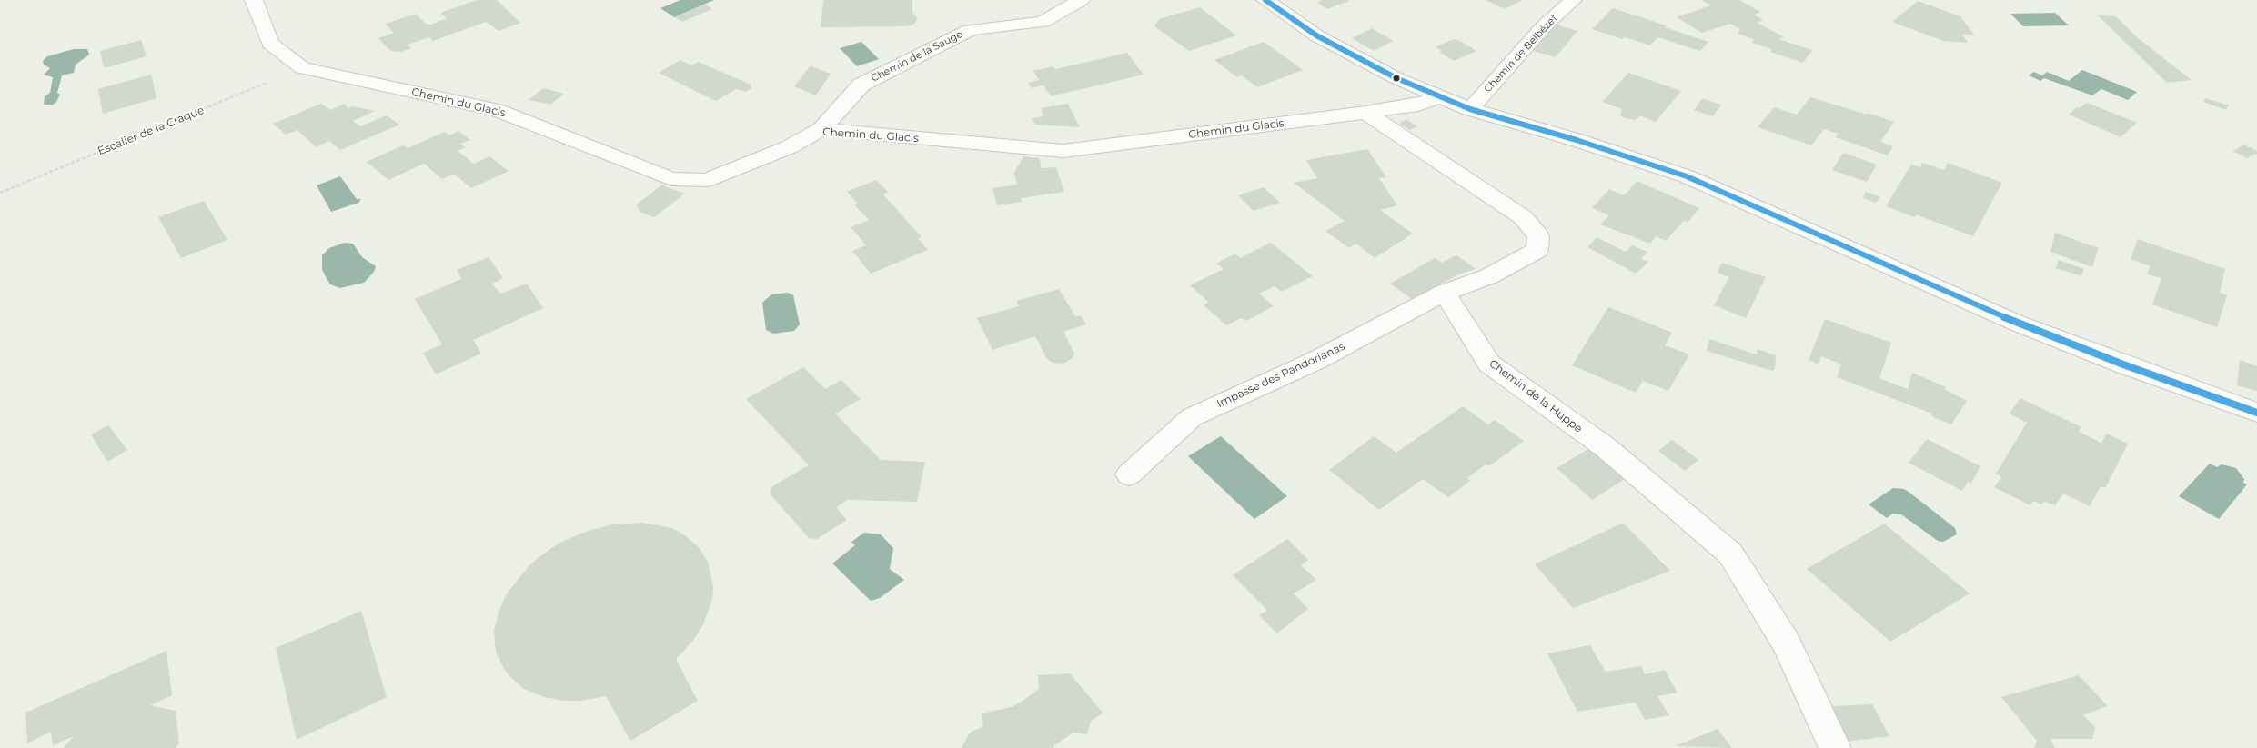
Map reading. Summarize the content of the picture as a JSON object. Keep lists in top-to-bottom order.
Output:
{
  "streets": {
    "street": [
      "Chemin de Belbézet",
      "Chemin de la Sauge",
      "Chemin du Glacis",
      "Impasse des Pandorianas",
      "Chemin de la Huppe"
    ],
    "path": ["Escalier de la Craque"]
  },
  "crossings": [
    ["Chemin de la Sauge", "Chemin du Glacis"],
    ["Chemin du Glacis", "Escalier de la Craque"],
    ["Impasse des Pandorianas", "Chemin de la Huppe"]
  ]
}
